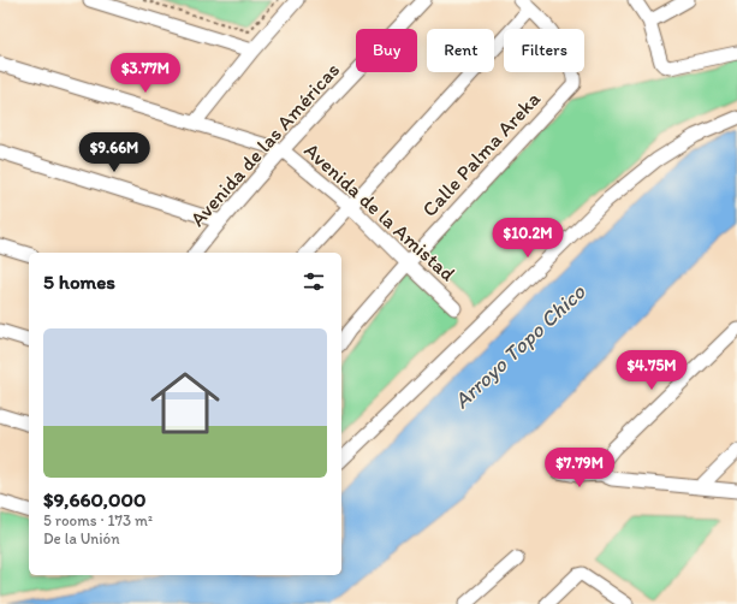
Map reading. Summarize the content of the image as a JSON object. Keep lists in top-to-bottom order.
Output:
{
  "streets": {
    "street": ["Avenida de las Américas", "Calle Palma Areka", "Avenida de la Amistad"]
  },
  "crossings": [
    ["Avenida de las Américas", "Avenida de la Amistad"],
    ["Calle Palma Areka", "Avenida de la Amistad"]
  ],
  "water": ["Arroyo Topo Chico"],
  "page": {
    "chip": ["Buy", "Rent", "Filters"],
    "price": [
      "$3.77M",
      "$9.66M",
      "$10.2M",
      "$4.75M",
      "$7.79M"
    ],
    "heading": "5 homes",
    "list": [
      {
        "name": "$9,660,000",
        "note": "5 rooms · 173 m² · De la Unión"
      }
    ]
  }
}
